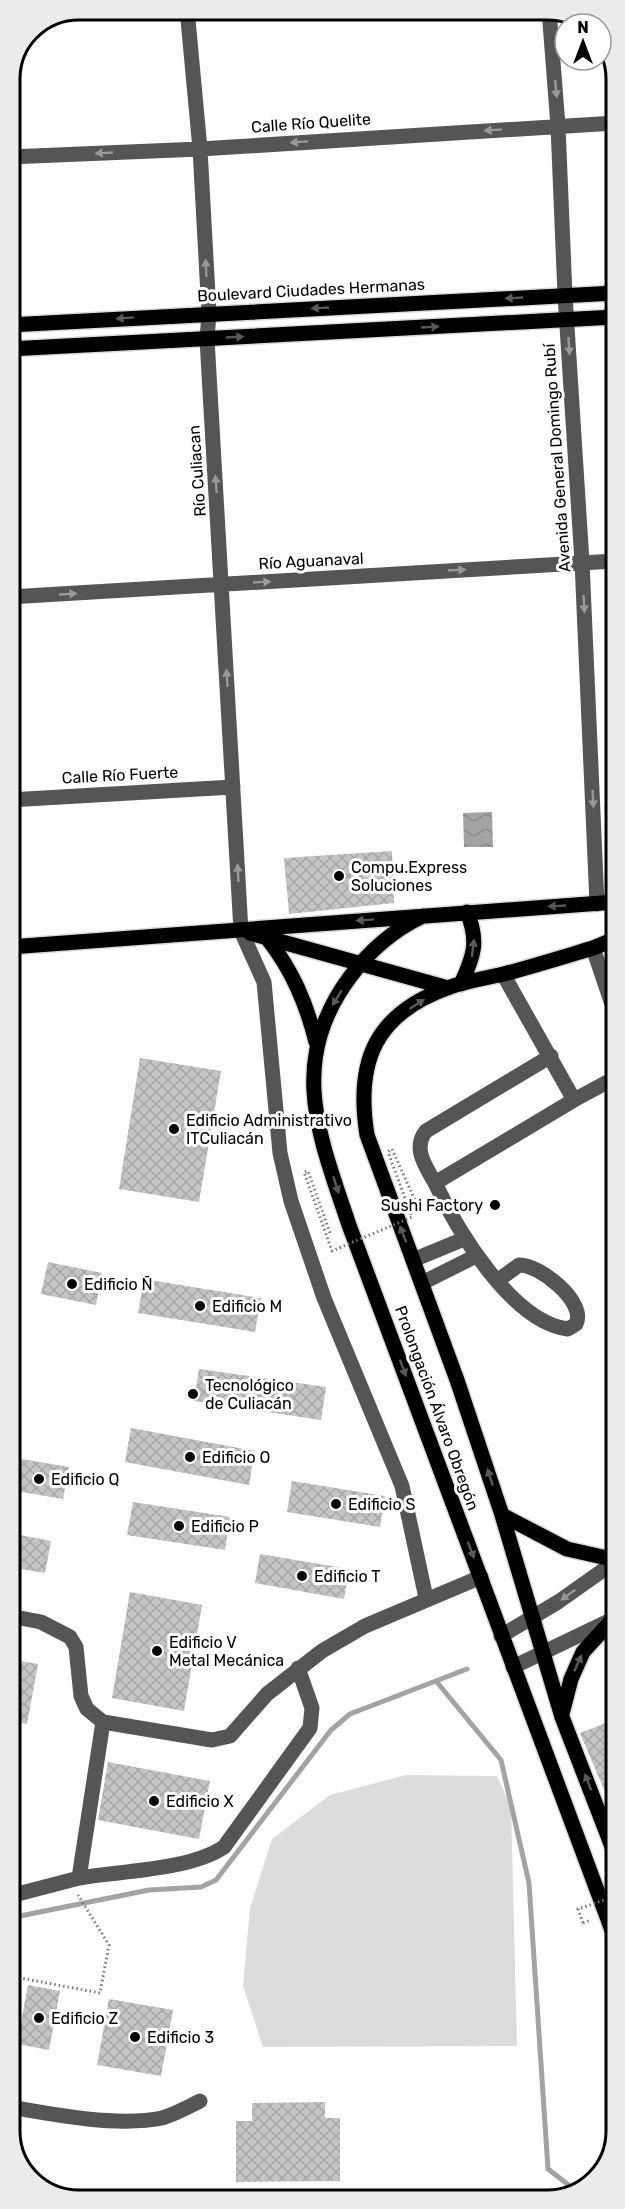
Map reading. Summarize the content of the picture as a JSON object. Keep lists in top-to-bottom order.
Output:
{
  "streets": {
    "main road": ["Boulevard Ciudades Hermanas", "Prolongación Álvaro Obregón"],
    "street": [
      "Calle Río Quelite",
      "Avenida General Domingo Rubí",
      "Río Culiacan",
      "Río Aguanaval",
      "Calle Río Fuerte"
    ]
  },
  "crossings": [
    ["Calle Río Quelite", "Avenida General Domingo Rubí"],
    ["Calle Río Quelite", "Río Culiacan"],
    ["Boulevard Ciudades Hermanas", "Avenida General Domingo Rubí"],
    ["Boulevard Ciudades Hermanas", "Río Culiacan"],
    ["Avenida General Domingo Rubí", "Río Aguanaval"],
    ["Río Culiacan", "Río Aguanaval"],
    ["Río Culiacan", "Calle Río Fuerte"]
  ],
  "one_way": [
    "Calle Río Quelite",
    "Avenida General Domingo Rubí",
    "Río Culiacan",
    "Río Aguanaval"
  ],
  "places": [
    "Compu.Express Soluciones",
    "Edificio Administrativo ITCuliacán",
    "Sushi Factory",
    "Edificio Ñ",
    "Edificio M",
    "Tecnológico de Culiacán",
    "Edificio O",
    "Edificio Q",
    "Edificio S",
    "Edificio P",
    "Edificio T",
    "Edificio V Metal Mecánica",
    "Edificio X",
    "Edificio Z",
    "Edificio 3"
  ],
  "north": "top"
}
